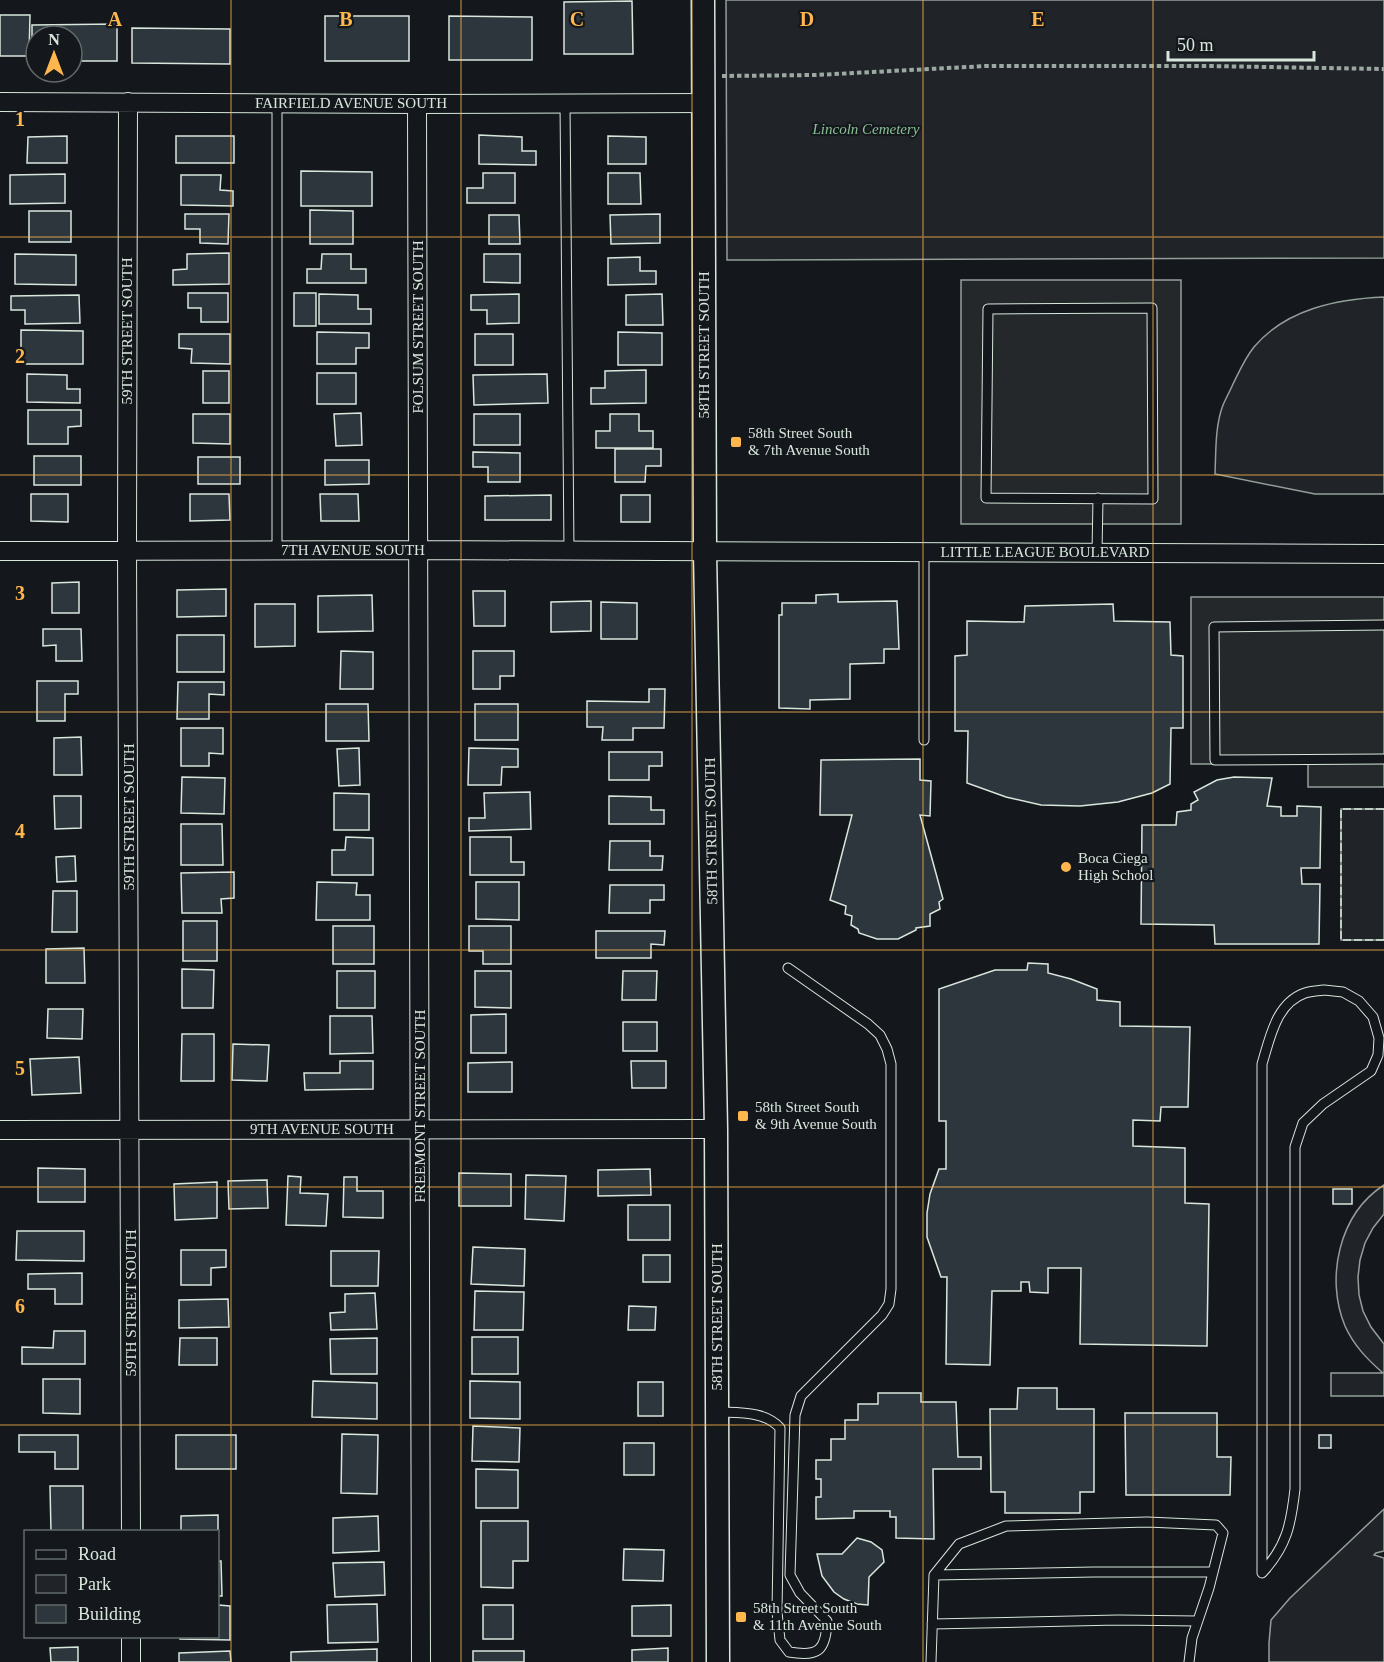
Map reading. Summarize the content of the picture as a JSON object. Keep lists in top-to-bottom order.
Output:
{
  "streets": {
    "street": [
      "FAIRFIELD AVENUE SOUTH",
      "FOLSUM STREET SOUTH",
      "59TH STREET SOUTH",
      "58TH STREET SOUTH",
      "7TH AVENUE SOUTH",
      "LITTLE LEAGUE BOULEVARD",
      "FREEMONT STREET SOUTH",
      "9TH AVENUE SOUTH"
    ]
  },
  "crossings": [
    ["FAIRFIELD AVENUE SOUTH", "FOLSUM STREET SOUTH"],
    ["FAIRFIELD AVENUE SOUTH", "59TH STREET SOUTH"],
    ["FAIRFIELD AVENUE SOUTH", "58TH STREET SOUTH"],
    ["FOLSUM STREET SOUTH", "7TH AVENUE SOUTH"],
    ["FOLSUM STREET SOUTH", "FREEMONT STREET SOUTH"],
    ["59TH STREET SOUTH", "7TH AVENUE SOUTH"],
    ["59TH STREET SOUTH", "9TH AVENUE SOUTH"],
    ["58TH STREET SOUTH", "7TH AVENUE SOUTH"],
    ["58TH STREET SOUTH", "LITTLE LEAGUE BOULEVARD"],
    ["58TH STREET SOUTH", "9TH AVENUE SOUTH"],
    ["7TH AVENUE SOUTH", "LITTLE LEAGUE BOULEVARD"],
    ["7TH AVENUE SOUTH", "FREEMONT STREET SOUTH"],
    ["FREEMONT STREET SOUTH", "9TH AVENUE SOUTH"]
  ],
  "parks": ["Lincoln Cemetery"],
  "places": {
    "transit": ["58th Street South & 7th Avenue South", "58th Street South & 9th Avenue South", "58th Street South & 11th Avenue South"],
    "other": ["Boca Ciega High School"]
  },
  "legend": ["Road", "Park", "Building"],
  "scale_bar": "50 m",
  "north": "top",
  "grid": {
    "columns": [
      "A",
      "B",
      "C",
      "D",
      "E"
    ],
    "rows": [
      "1",
      "2",
      "3",
      "4",
      "5",
      "6"
    ]
  }
}
